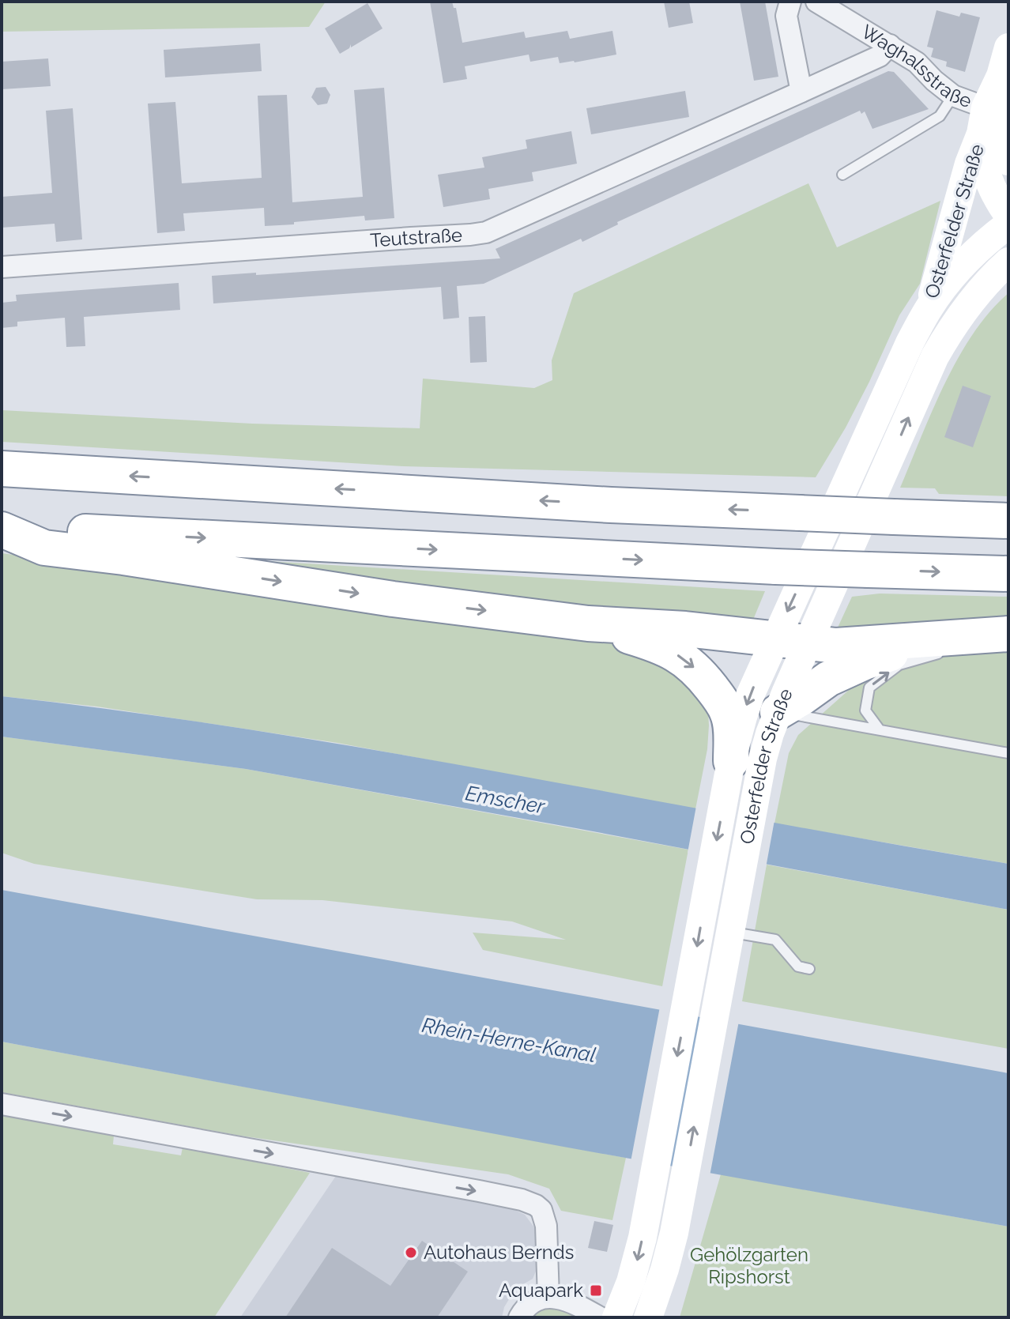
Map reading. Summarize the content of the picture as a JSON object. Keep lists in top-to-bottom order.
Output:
{
  "streets": {
    "main road": ["Osterfelder Straße"],
    "street": ["Waghalsstraße", "Teutstraße"]
  },
  "crossings": [
    ["Waghalsstraße", "Osterfelder Straße"],
    ["Waghalsstraße", "Teutstraße"]
  ],
  "water": ["Emscher", "Rhein-Herne-Kanal"],
  "parks": ["Gehölzgarten Ripshorst"],
  "places": {
    "other": ["Autohaus Bernds"],
    "transit": ["Aquapark"]
  }
}
